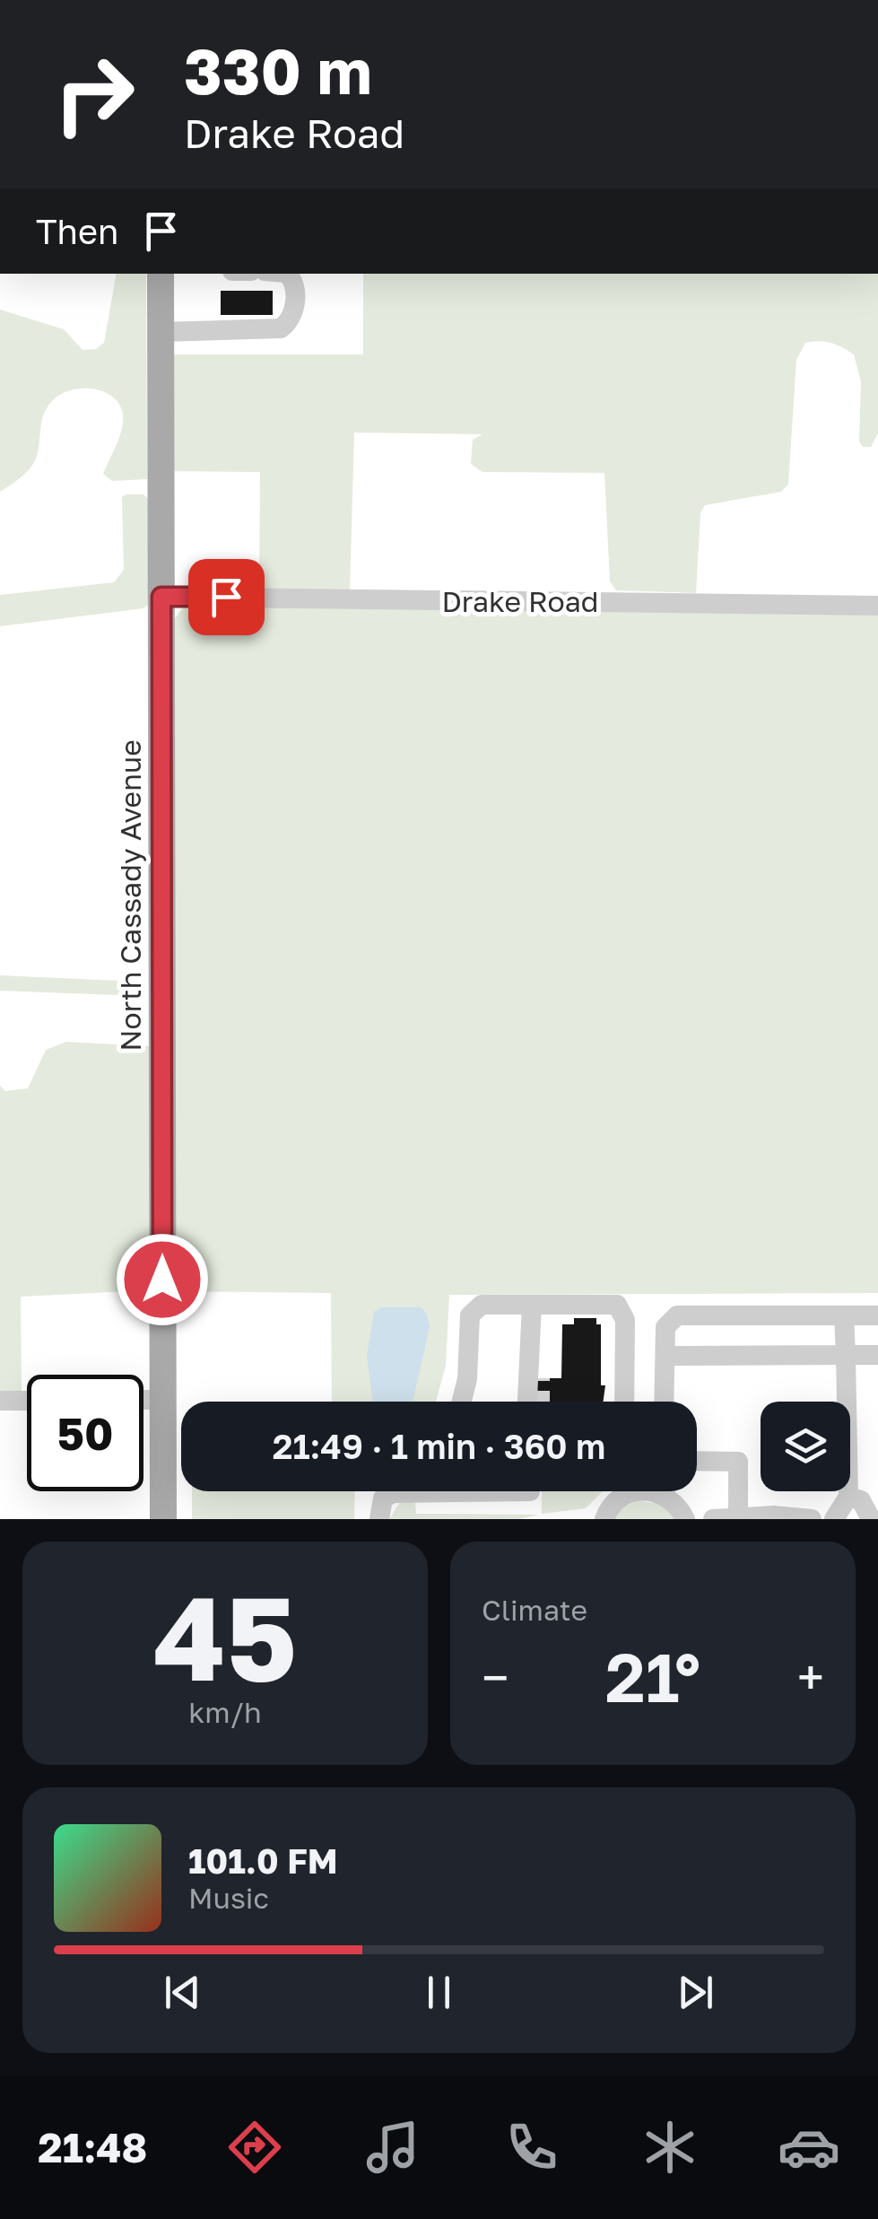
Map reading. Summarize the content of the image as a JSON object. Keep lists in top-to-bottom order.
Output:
{
  "streets": {
    "main road": ["North Cassady Avenue"],
    "street": ["Drake Road"]
  },
  "crossings": [
    ["Drake Road", "North Cassady Avenue"]
  ],
  "page": {
    "turn": ["330 m", "Drake Road"],
    "then": "Then",
    "limit": "50",
    "trip": "21:49 · 1 min · 360 m",
    "tile": [
      ["45", "km/h"],
      "Climate"
    ],
    "heat": ["−", "21°", "+"],
    "song": ["101.0 FM", "Music"],
    "tabs": "21:48"
  }
}
